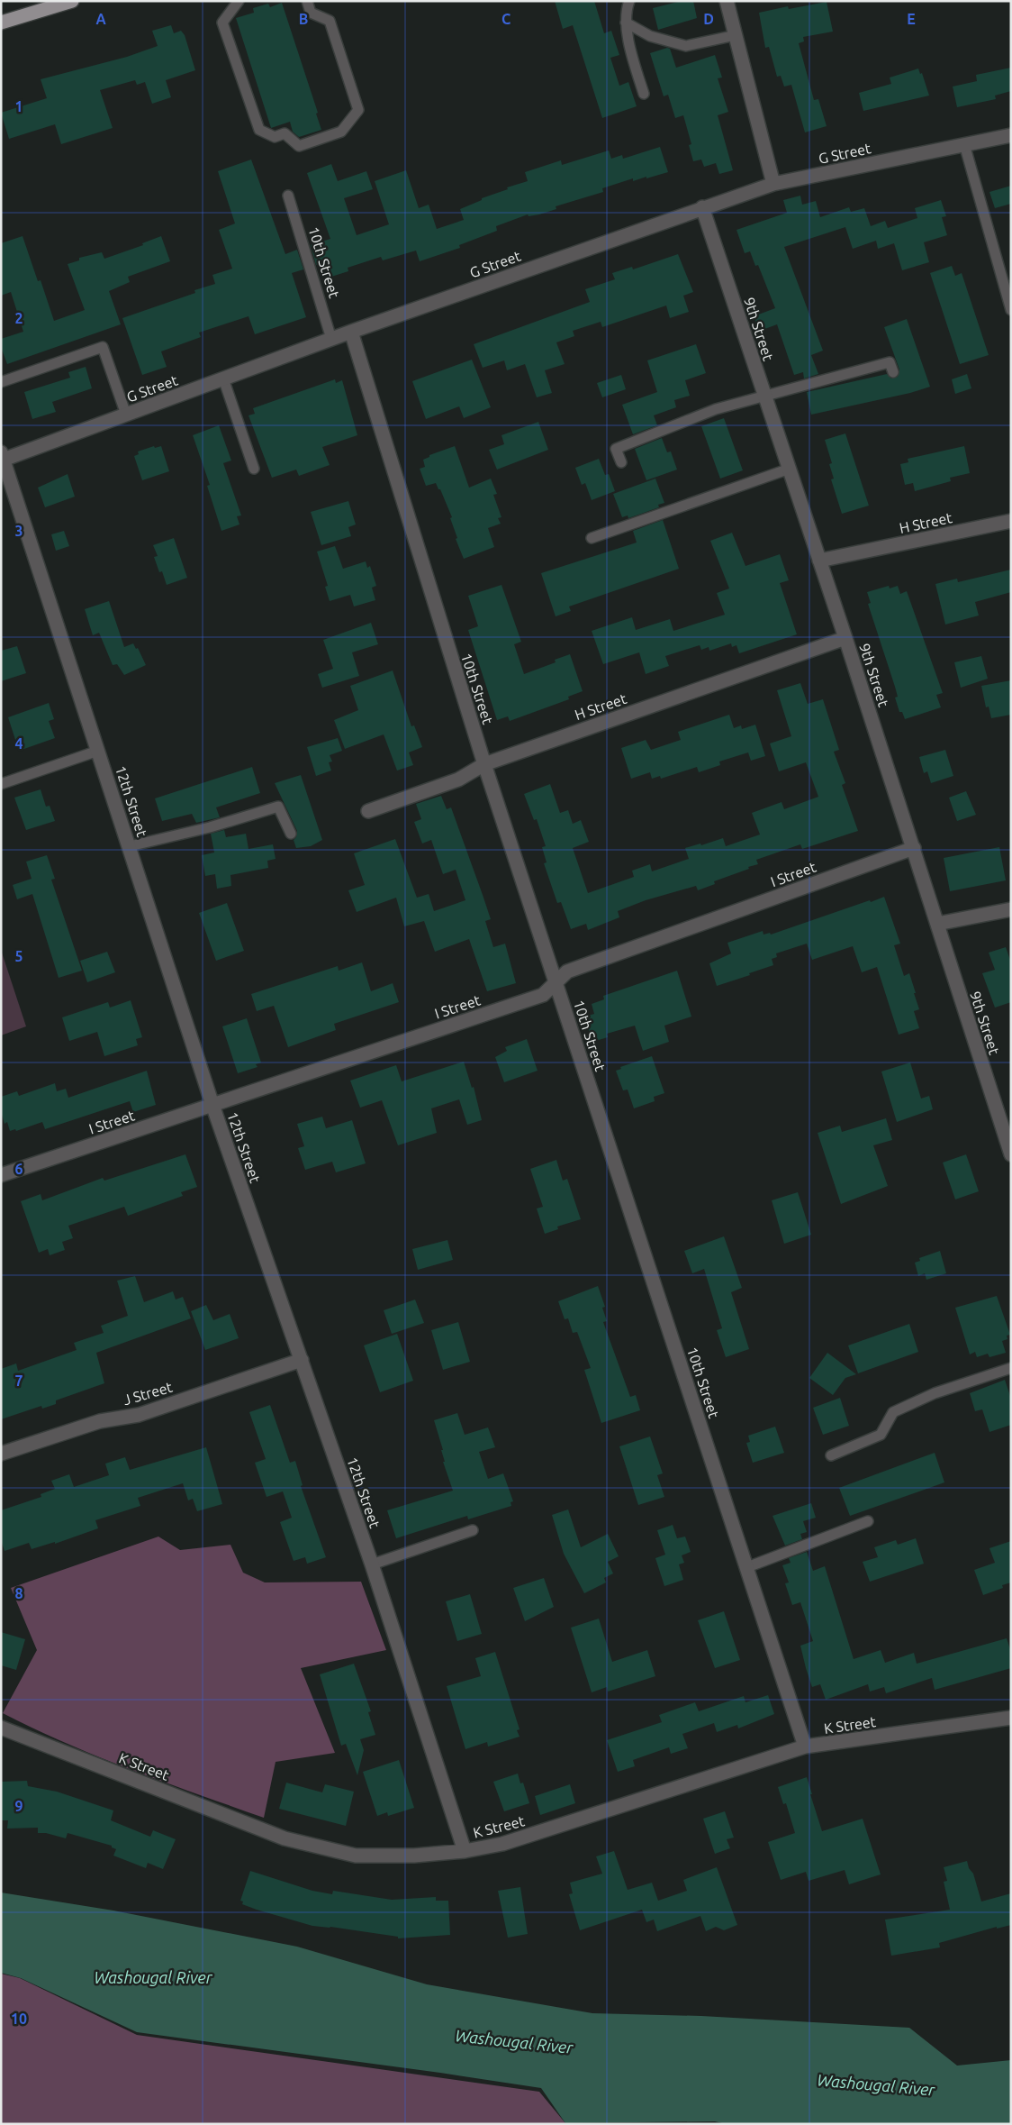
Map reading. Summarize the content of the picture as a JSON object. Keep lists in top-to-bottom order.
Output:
{
  "streets": {
    "street": [
      "G Street",
      "10th Street",
      "9th Street",
      "H Street",
      "12th Street",
      "I Street",
      "J Street",
      "K Street"
    ]
  },
  "crossings": [
    ["G Street", "10th Street"],
    ["G Street", "9th Street"],
    ["G Street", "12th Street"],
    ["10th Street", "H Street"],
    ["10th Street", "I Street"],
    ["10th Street", "K Street"],
    ["9th Street", "H Street"],
    ["9th Street", "I Street"],
    ["12th Street", "I Street"],
    ["12th Street", "J Street"],
    ["12th Street", "K Street"]
  ],
  "water": ["Washougal River"],
  "grid": {
    "columns": [
      "A",
      "B",
      "C",
      "D",
      "E"
    ],
    "rows": [
      "1",
      "2",
      "3",
      "4",
      "5",
      "6",
      "7",
      "8",
      "9",
      "10"
    ]
  }
}
